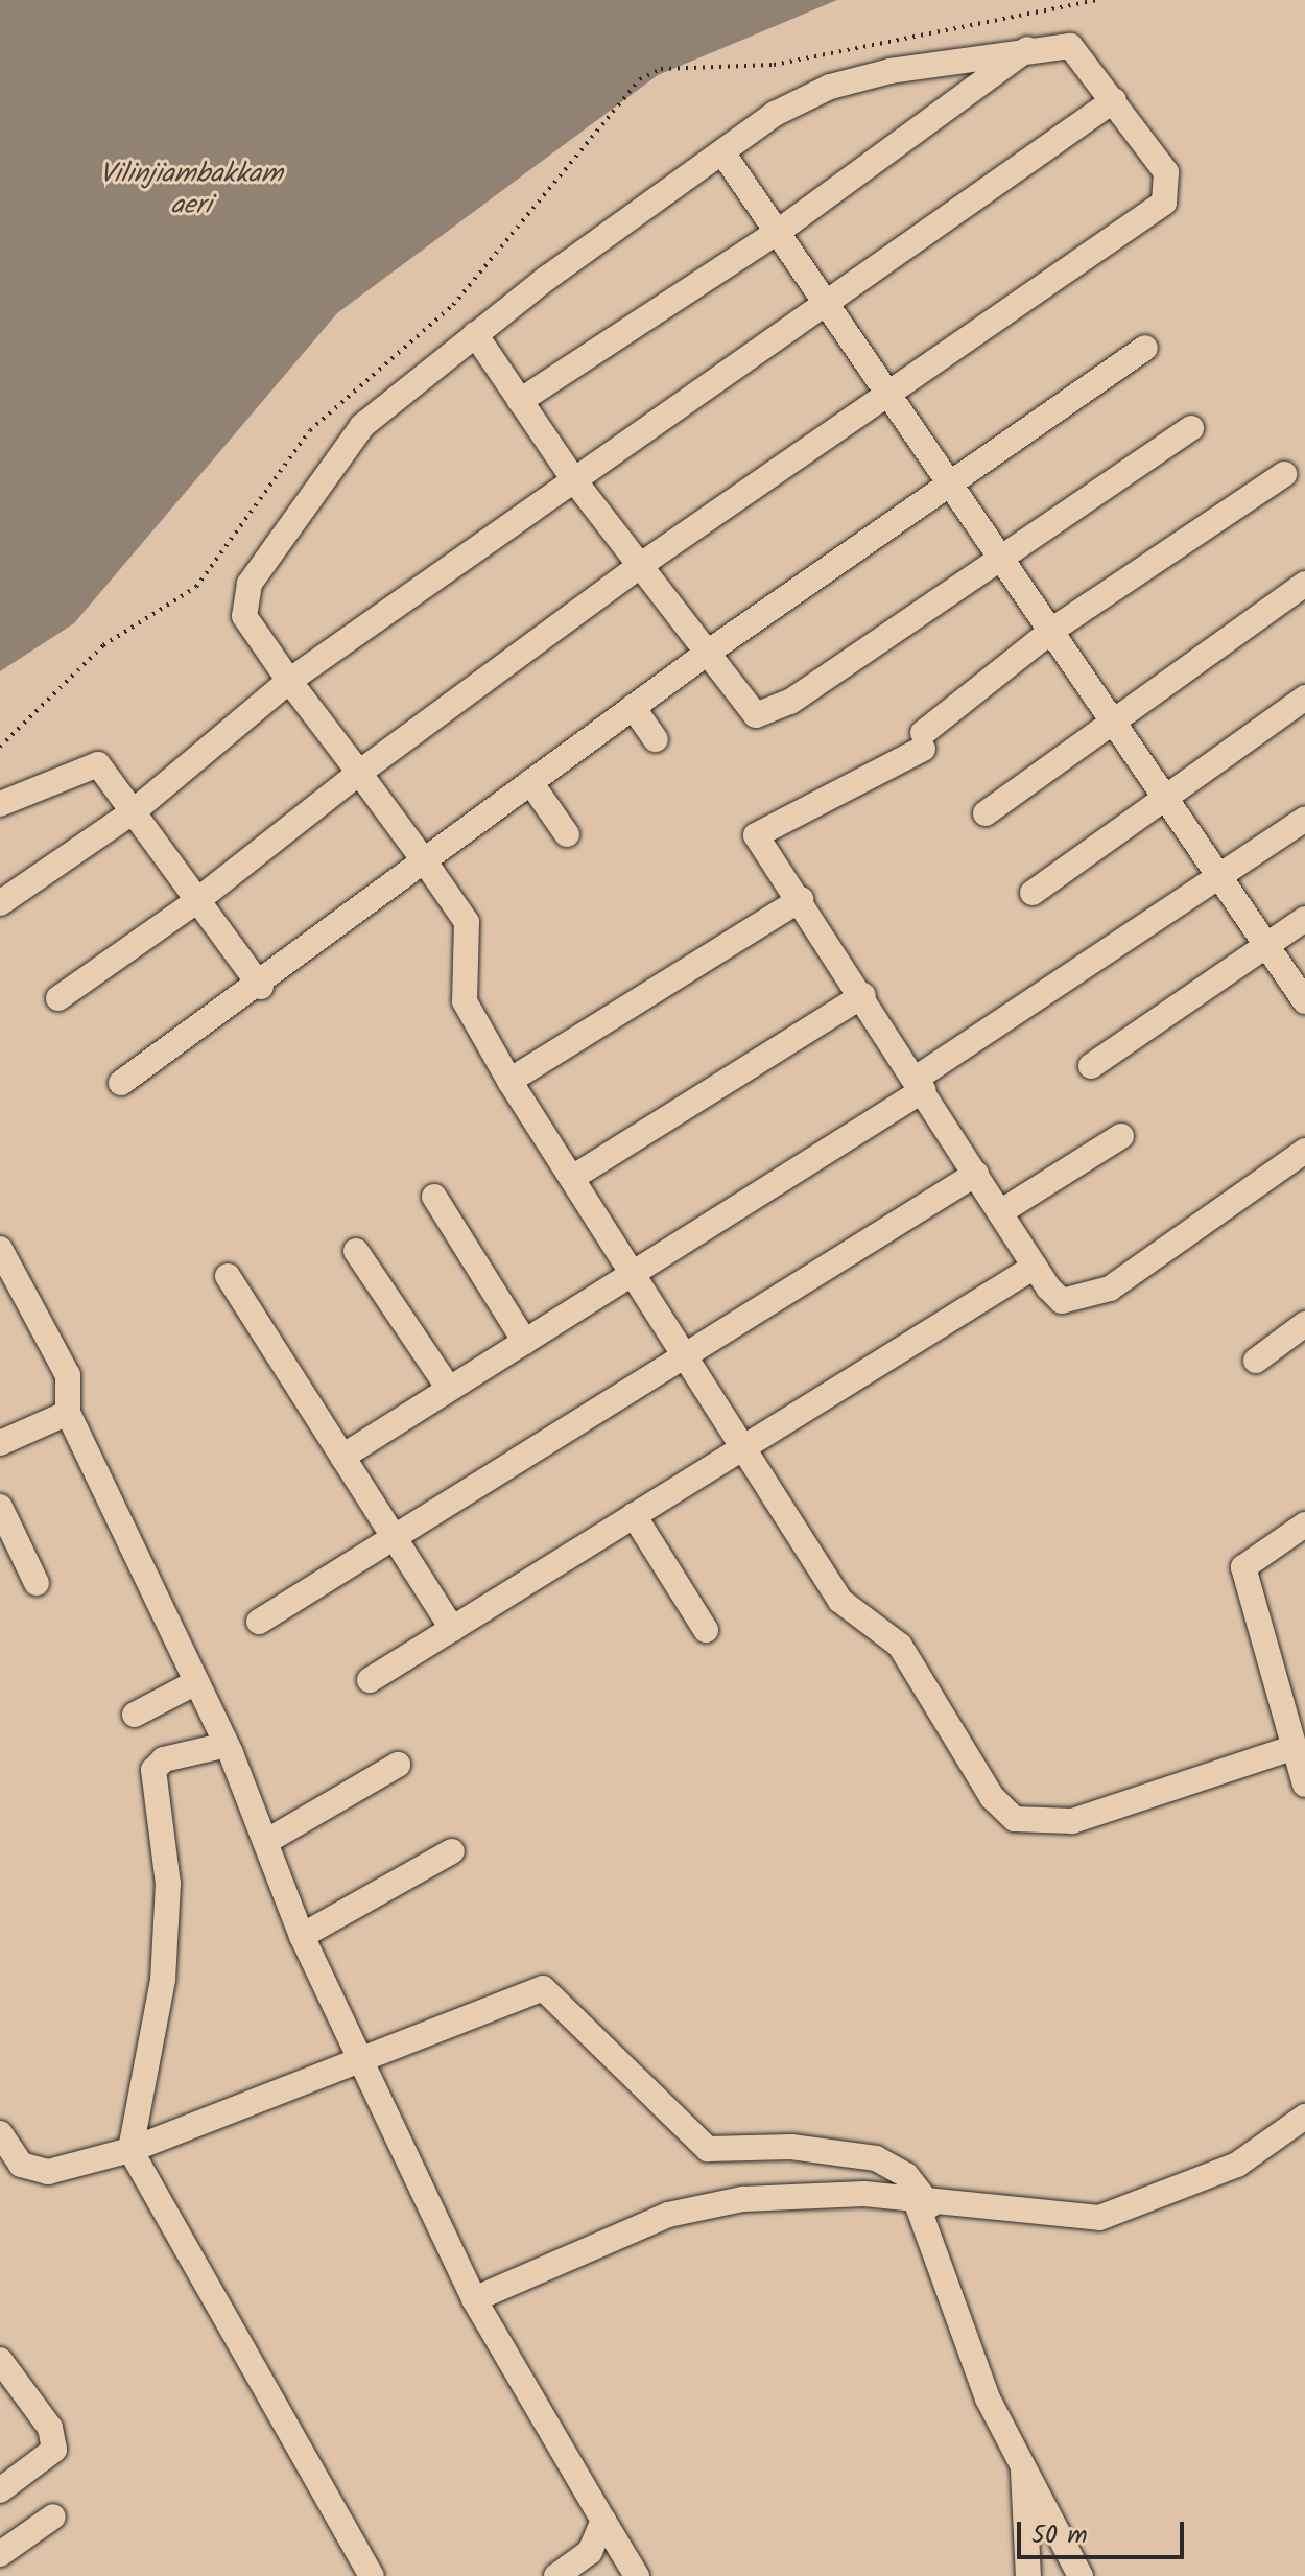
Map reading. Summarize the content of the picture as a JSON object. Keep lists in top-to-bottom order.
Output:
{
  "water": ["Vilinjiambakkam aeri"],
  "scale_bar": "50 m"
}
